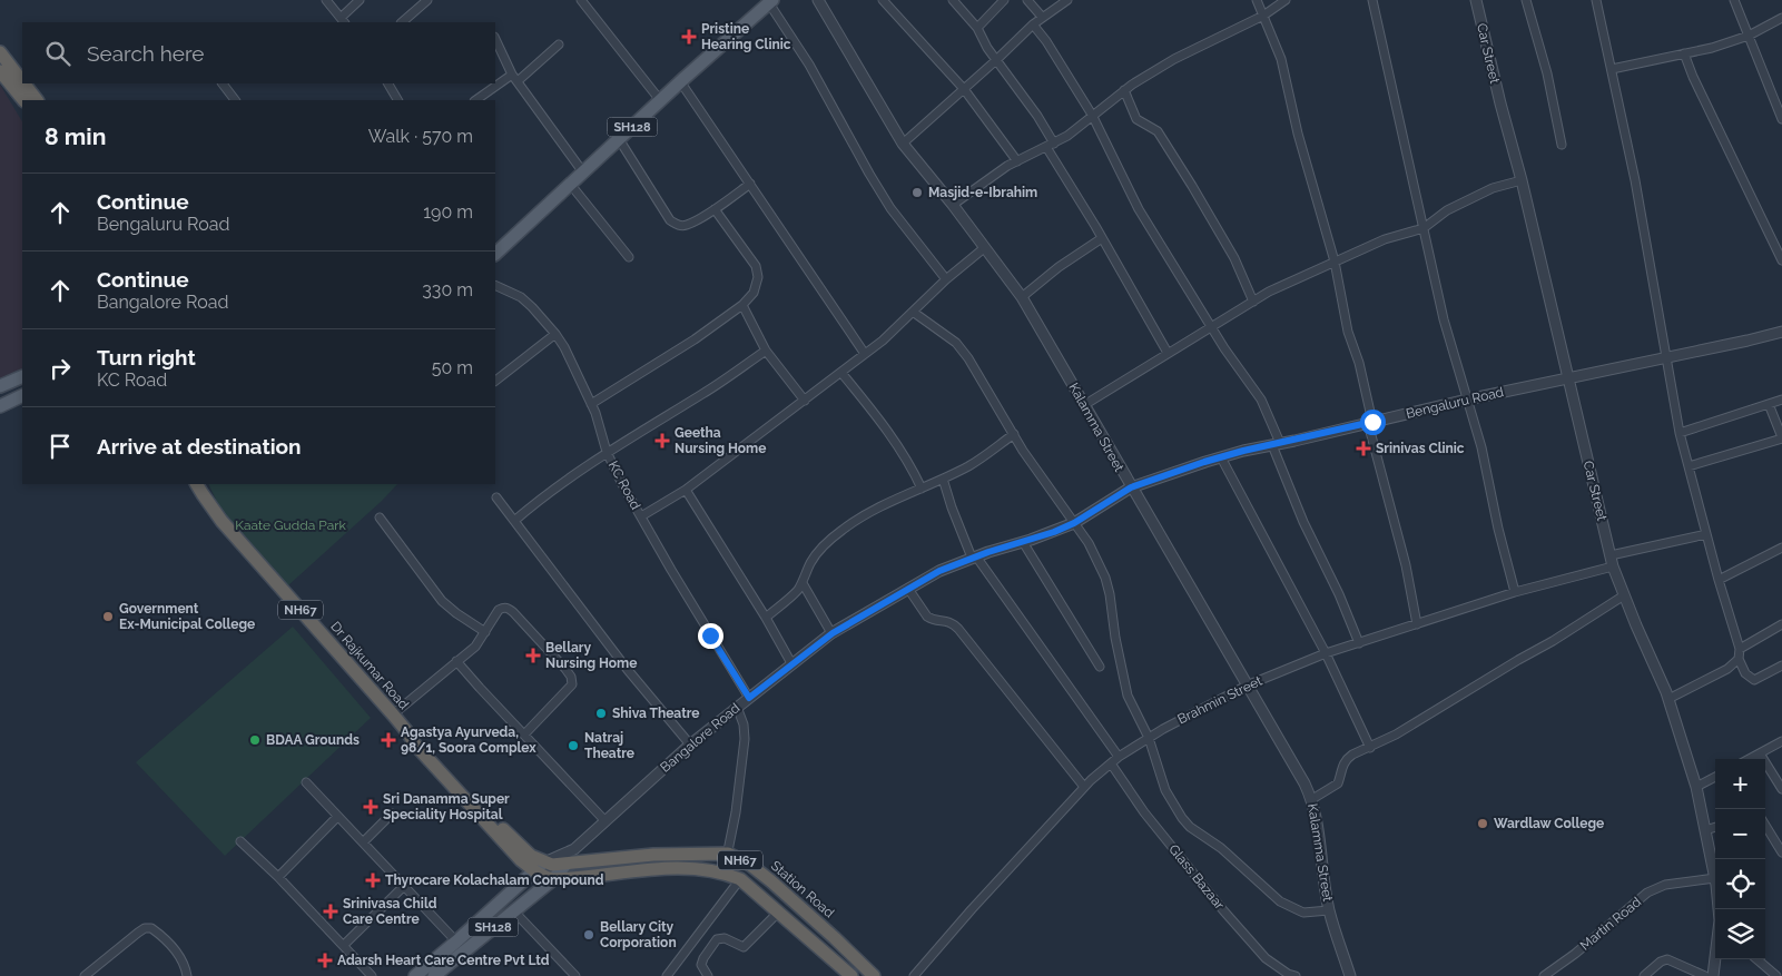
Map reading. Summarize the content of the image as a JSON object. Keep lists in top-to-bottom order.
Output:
{
  "streets": {
    "highway": ["NH67", "Dr Rajkumar Road", "Station Road"],
    "main road": ["SH128"],
    "street": [
      "Car Street",
      "Bengaluru Road",
      "Kalamma Street",
      "KC Road",
      "Brahmin Street",
      "Bangalore Road",
      "Glass Bazaar",
      "Martin Road"
    ]
  },
  "crossings": [
    ["Car Street", "Bengaluru Road"],
    ["Car Street", "Brahmin Street"],
    ["Car Street", "Martin Road"],
    ["SH128", "NH67"],
    ["SH128", "Dr Rajkumar Road"],
    ["SH128", "Bangalore Road"],
    ["SH128", "Station Road"],
    ["Bengaluru Road", "Kalamma Street"],
    ["Bengaluru Road", "Bangalore Road"],
    ["Kalamma Street", "Brahmin Street"],
    ["Kalamma Street", "Bangalore Road"],
    ["KC Road", "Bangalore Road"],
    ["NH67", "Dr Rajkumar Road"],
    ["NH67", "Bangalore Road"],
    ["NH67", "Station Road"],
    ["Dr Rajkumar Road", "Bangalore Road"],
    ["Brahmin Street", "Glass Bazaar"],
    ["Bangalore Road", "Station Road"]
  ],
  "parks": ["Kaate Gudda Park"],
  "places": {
    "health": [
      "Pristine Hearing Clinic",
      "Geetha Nursing Home",
      "Srinivas Clinic",
      "Bellary Nursing Home",
      "Agastya Ayurveda, 98/1, Soora Complex",
      "Sri Danamma Super Speciality Hospital",
      "Thyrocare Kolachalam Compound",
      "Srinivasa Child Care Centre",
      "Adarsh Heart Care Centre Pvt Ltd"
    ],
    "other": [
      "Masjid-e-Ibrahim",
      "Government Ex-Municipal College",
      "Shiva Theatre",
      "BDAA Grounds",
      "Natraj Theatre",
      "Wardlaw College",
      "Bellary City Corporation"
    ]
  },
  "page": {
    "search": "Search here",
    "heading": ["8 min", "Walk · 570 m"],
    "list": [
      ["Continue", "Bengaluru Road", "190 m"],
      ["Continue", "Bangalore Road", "330 m"],
      ["Turn right", "KC Road", "50 m"],
      "Arrive at destination"
    ],
    "map_buttons": ["+", "−"]
  }
}
